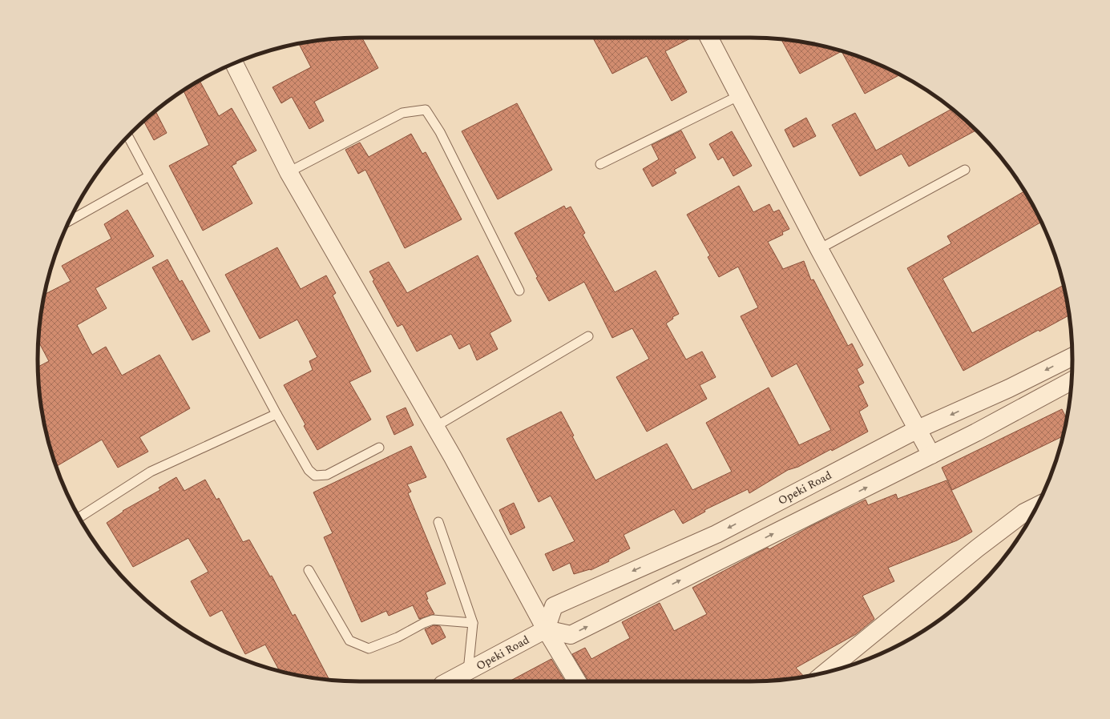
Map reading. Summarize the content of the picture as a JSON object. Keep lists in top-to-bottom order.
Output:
{
  "streets": {
    "street": ["Opeki Road"]
  }
}
